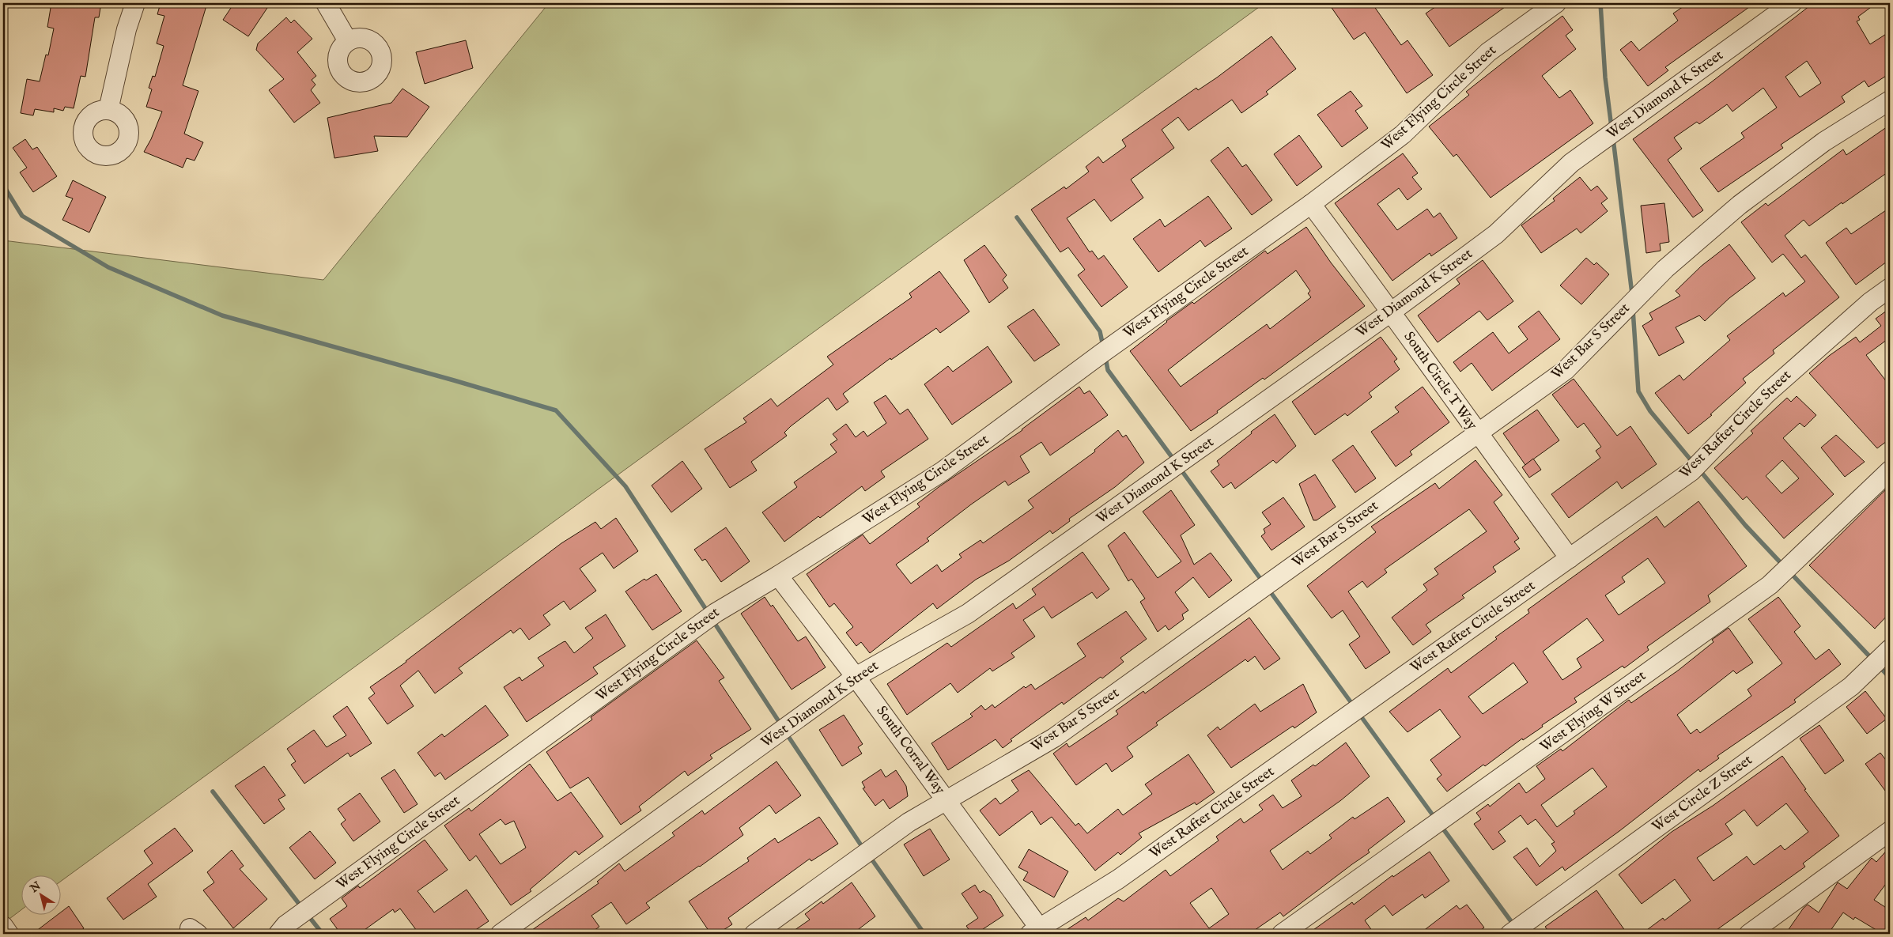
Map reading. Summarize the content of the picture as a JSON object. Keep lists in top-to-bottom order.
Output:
{
  "streets": {
    "street": [
      "West Diamond K Street",
      "West Flying Circle Street",
      "West Bar S Street",
      "South Circle T Way",
      "West Rafter Circle Street",
      "West Flying W Street",
      "South Corral Way",
      "West Circle Z Street"
    ]
  },
  "crossings": [
    ["West Diamond K Street", "South Circle T Way"],
    ["West Diamond K Street", "South Corral Way"],
    ["West Flying Circle Street", "South Circle T Way"],
    ["West Flying Circle Street", "South Corral Way"],
    ["West Bar S Street", "South Circle T Way"],
    ["West Bar S Street", "South Corral Way"],
    ["South Circle T Way", "West Rafter Circle Street"],
    ["West Rafter Circle Street", "South Corral Way"]
  ],
  "north": "top left"
}
